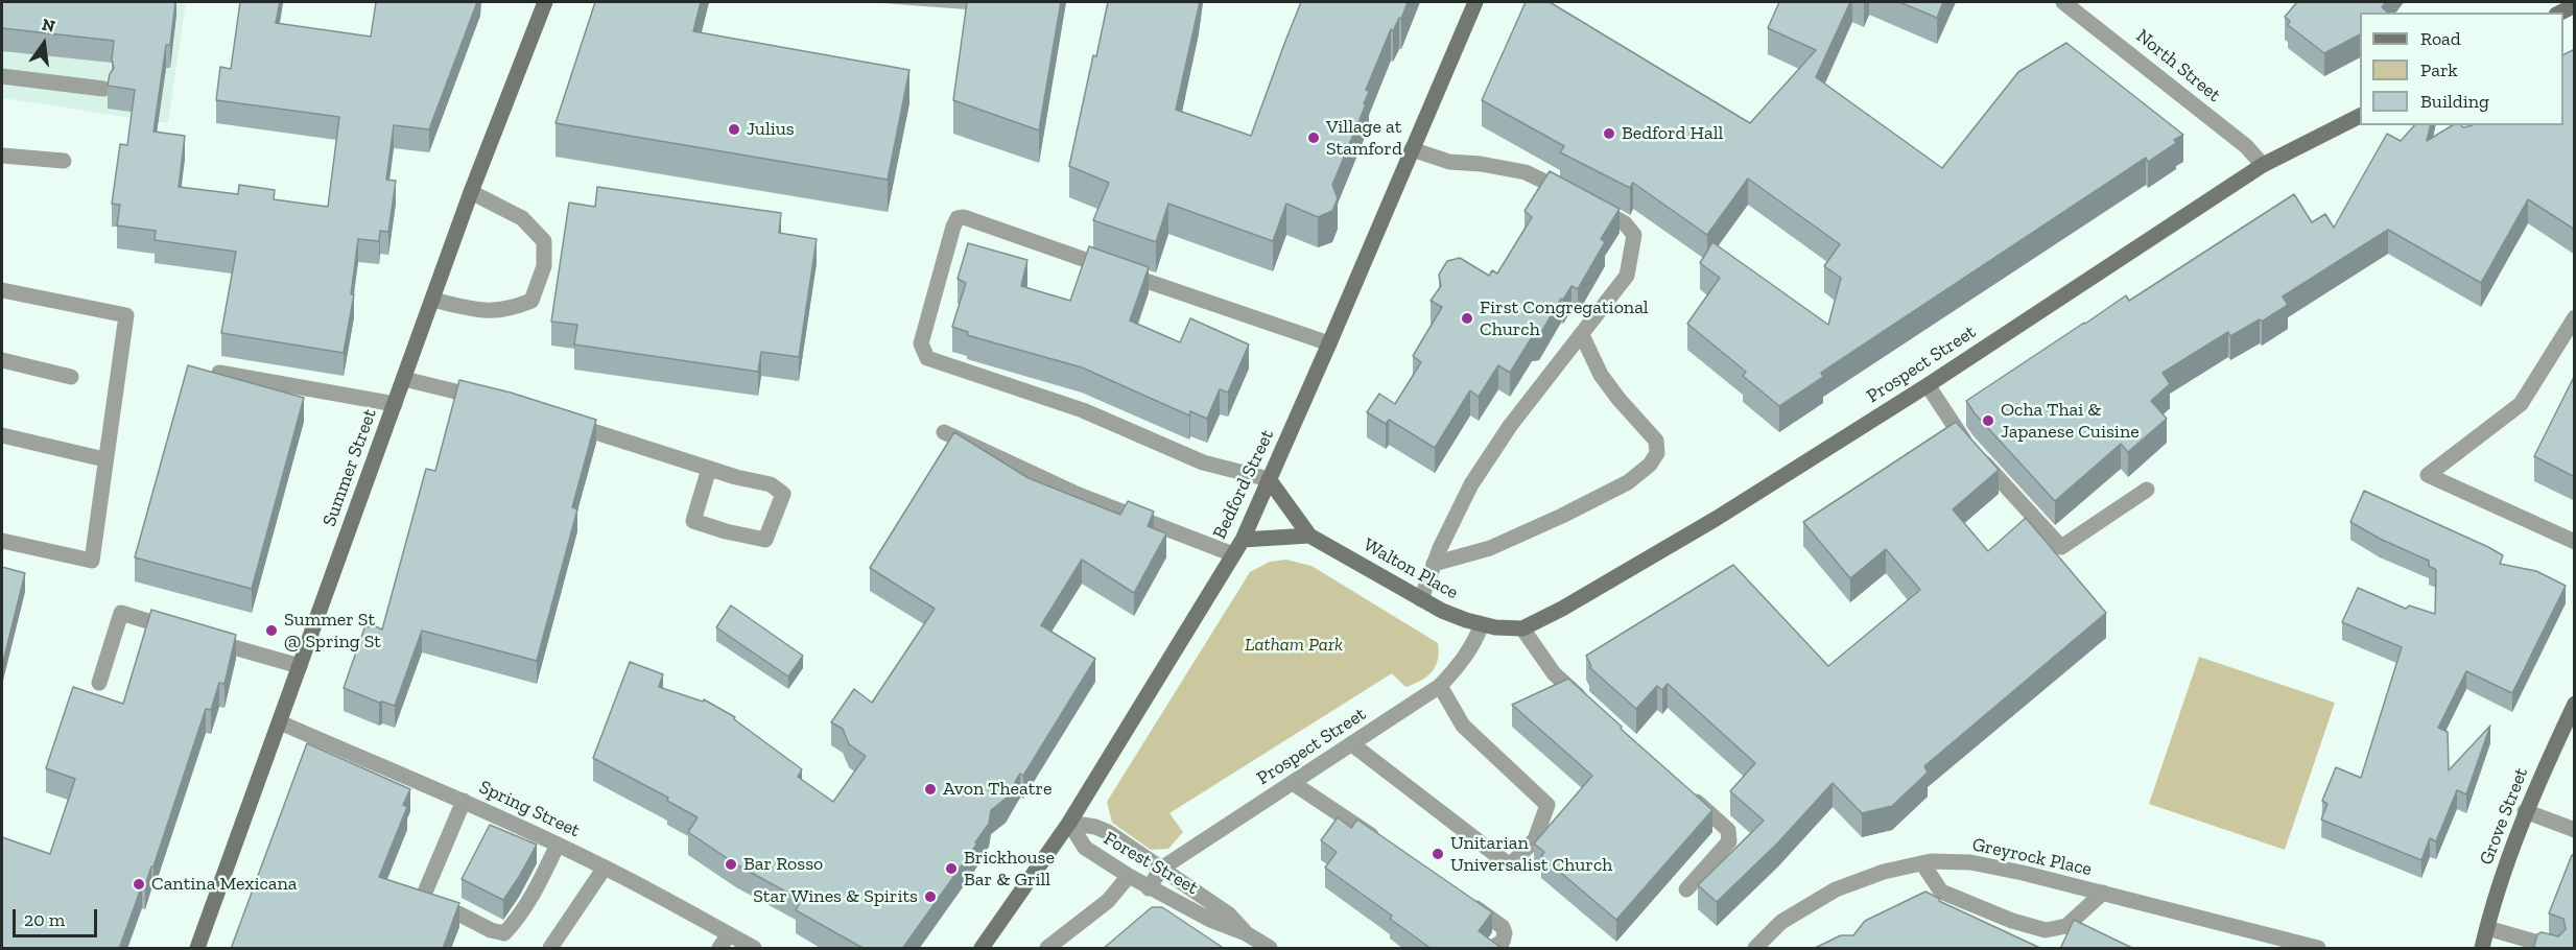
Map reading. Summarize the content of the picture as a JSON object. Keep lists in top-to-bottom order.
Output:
{
  "streets": {
    "main road": [
      "Prospect Street",
      "Summer Street",
      "Bedford Street",
      "Walton Place",
      "Grove Street"
    ],
    "street": [
      "North Street",
      "Spring Street",
      "Greyrock Place",
      "Forest Street"
    ]
  },
  "crossings": [
    ["North Street", "Prospect Street"],
    ["Prospect Street", "Walton Place"],
    ["Prospect Street", "Forest Street"],
    ["Summer Street", "Spring Street"],
    ["Bedford Street", "Walton Place"],
    ["Bedford Street", "Forest Street"]
  ],
  "parks": ["Latham Park"],
  "places": [
    "Julius",
    "Bedford Hall",
    "Village at Stamford",
    "First Congregational Church",
    "Ocha Thai & Japanese Cuisine",
    "Summer St @ Spring St",
    "Avon Theatre",
    "Unitarian Universalist Church",
    "Bar Rosso",
    "Brickhouse Bar & Grill",
    "Cantina Mexicana",
    "Star Wines & Spirits"
  ],
  "legend": ["Road", "Park", "Building"],
  "scale_bar": "20 m",
  "north": "top"
}
